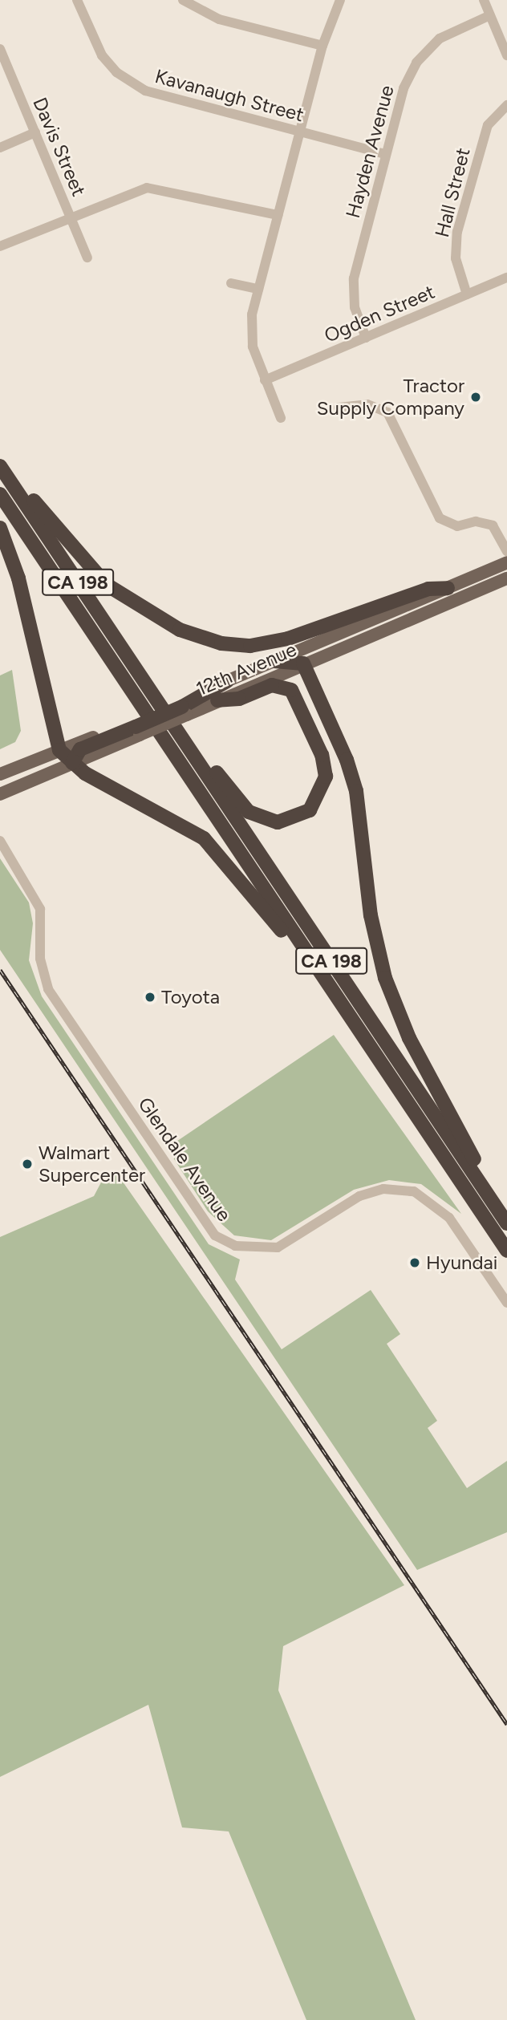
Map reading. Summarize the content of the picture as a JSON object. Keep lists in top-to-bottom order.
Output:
{
  "streets": {
    "highway": ["CA 198"],
    "main road": ["12th Avenue"],
    "street": [
      "Kavanaugh Street",
      "Davis Street",
      "Hayden Avenue",
      "Hall Street",
      "Ogden Street",
      "Glendale Avenue"
    ]
  },
  "crossings": [
    ["Kavanaugh Street", "Hayden Avenue"],
    ["Hayden Avenue", "Ogden Street"],
    ["Hall Street", "Ogden Street"]
  ],
  "places": [
    "Tractor Supply Company",
    "Toyota",
    "Walmart Supercenter",
    "Hyundai"
  ]
}
